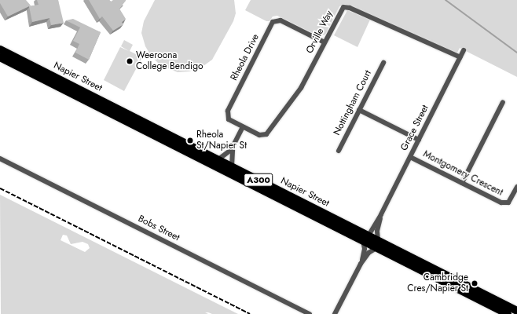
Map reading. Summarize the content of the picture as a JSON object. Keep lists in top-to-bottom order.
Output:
{
  "streets": {
    "highway": ["Napier Street", "A300"],
    "street": [
      "Orville Way",
      "Rheola Drive",
      "Nottingham Court",
      "Grace Street",
      "Montgomery Crescent",
      "Bobs Street"
    ]
  },
  "crossings": [
    ["Orville Way", "Rheola Drive"],
    ["Orville Way", "Grace Street"],
    ["Napier Street", "Grace Street"],
    ["Grace Street", "Montgomery Crescent"]
  ],
  "places": ["Weeroona College Bendigo", "Rheola St/Napier St", "Cambridge Cres/Napier St"]
}
